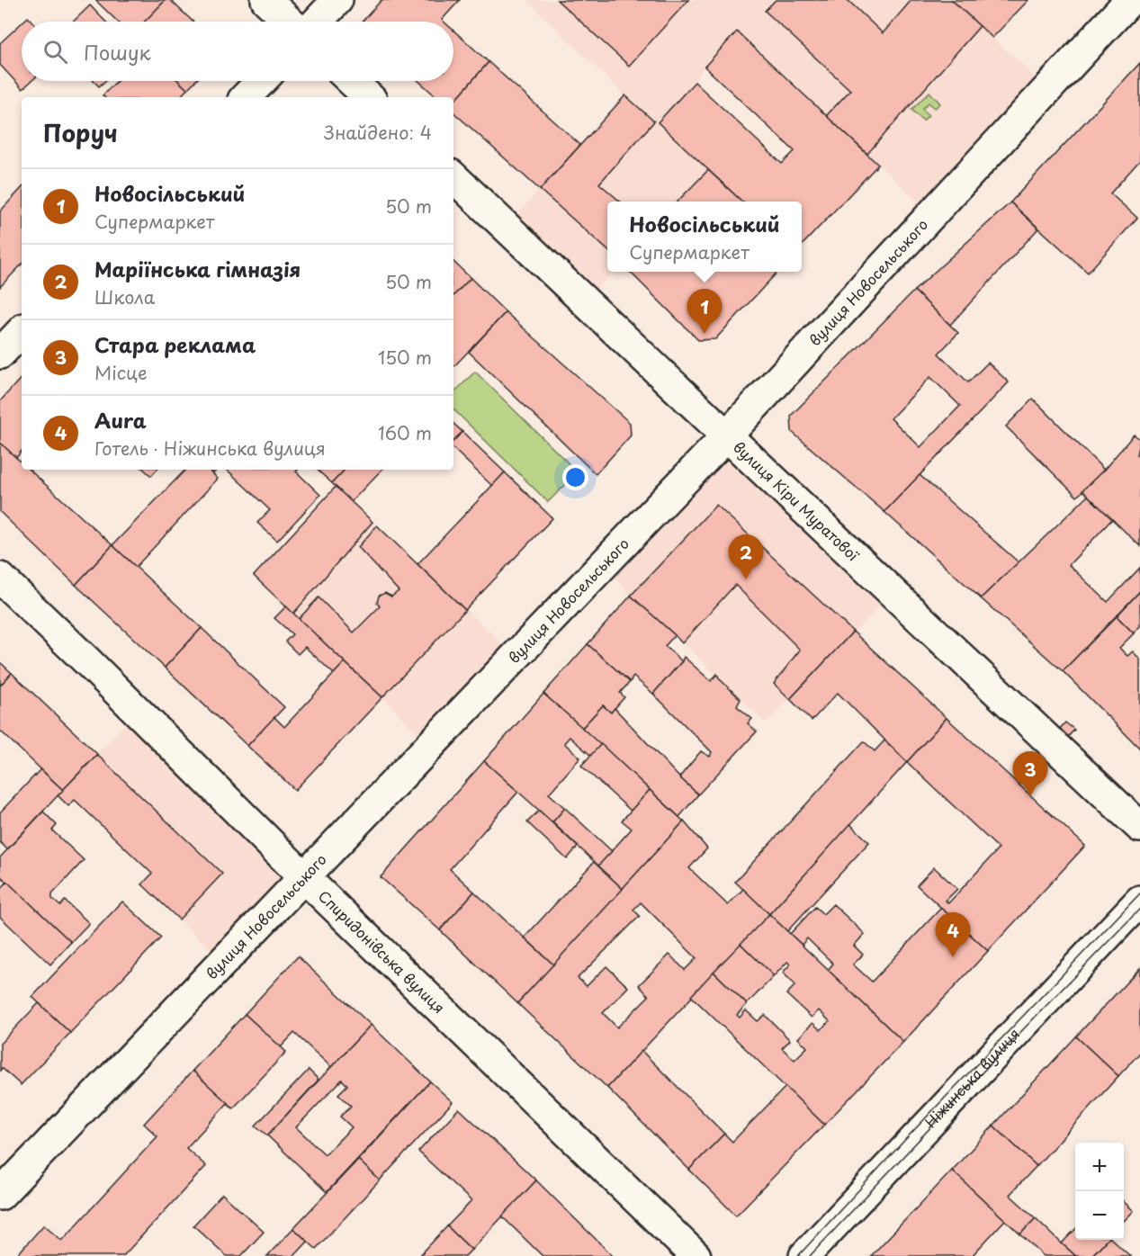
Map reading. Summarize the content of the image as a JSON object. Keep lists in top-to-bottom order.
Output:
{
  "streets": {
    "street": [
      "вулиця Новосельського",
      "вулиця Кіри Муратової",
      "Спиридонівська вулиця",
      "Ніжинська вулиця"
    ]
  },
  "crossings": [
    ["вулиця Новосельського", "вулиця Кіри Муратової"],
    ["вулиця Новосельського", "Спиридонівська вулиця"]
  ],
  "page": {
    "search": "Пошук",
    "heading": ["Поруч", "Знайдено: 4"],
    "list": [
      {
        "mark": "1",
        "name": "Новосільський",
        "note": "Супермаркет",
        "value": "50 m"
      },
      {
        "mark": "2",
        "name": "Маріїнська гімназія",
        "note": "Школа",
        "value": "50 m"
      },
      {
        "mark": "3",
        "name": "Стара реклама",
        "note": "Місце",
        "value": "150 m"
      },
      {
        "mark": "4",
        "name": "Aura",
        "note": "Готель · Ніжинська вулиця",
        "value": "160 m"
      }
    ],
    "popup": ["Новосільський", "Супермаркет"],
    "pins": [
      "1",
      "2",
      "3",
      "4"
    ],
    "map_buttons": ["+", "−"]
  }
}
